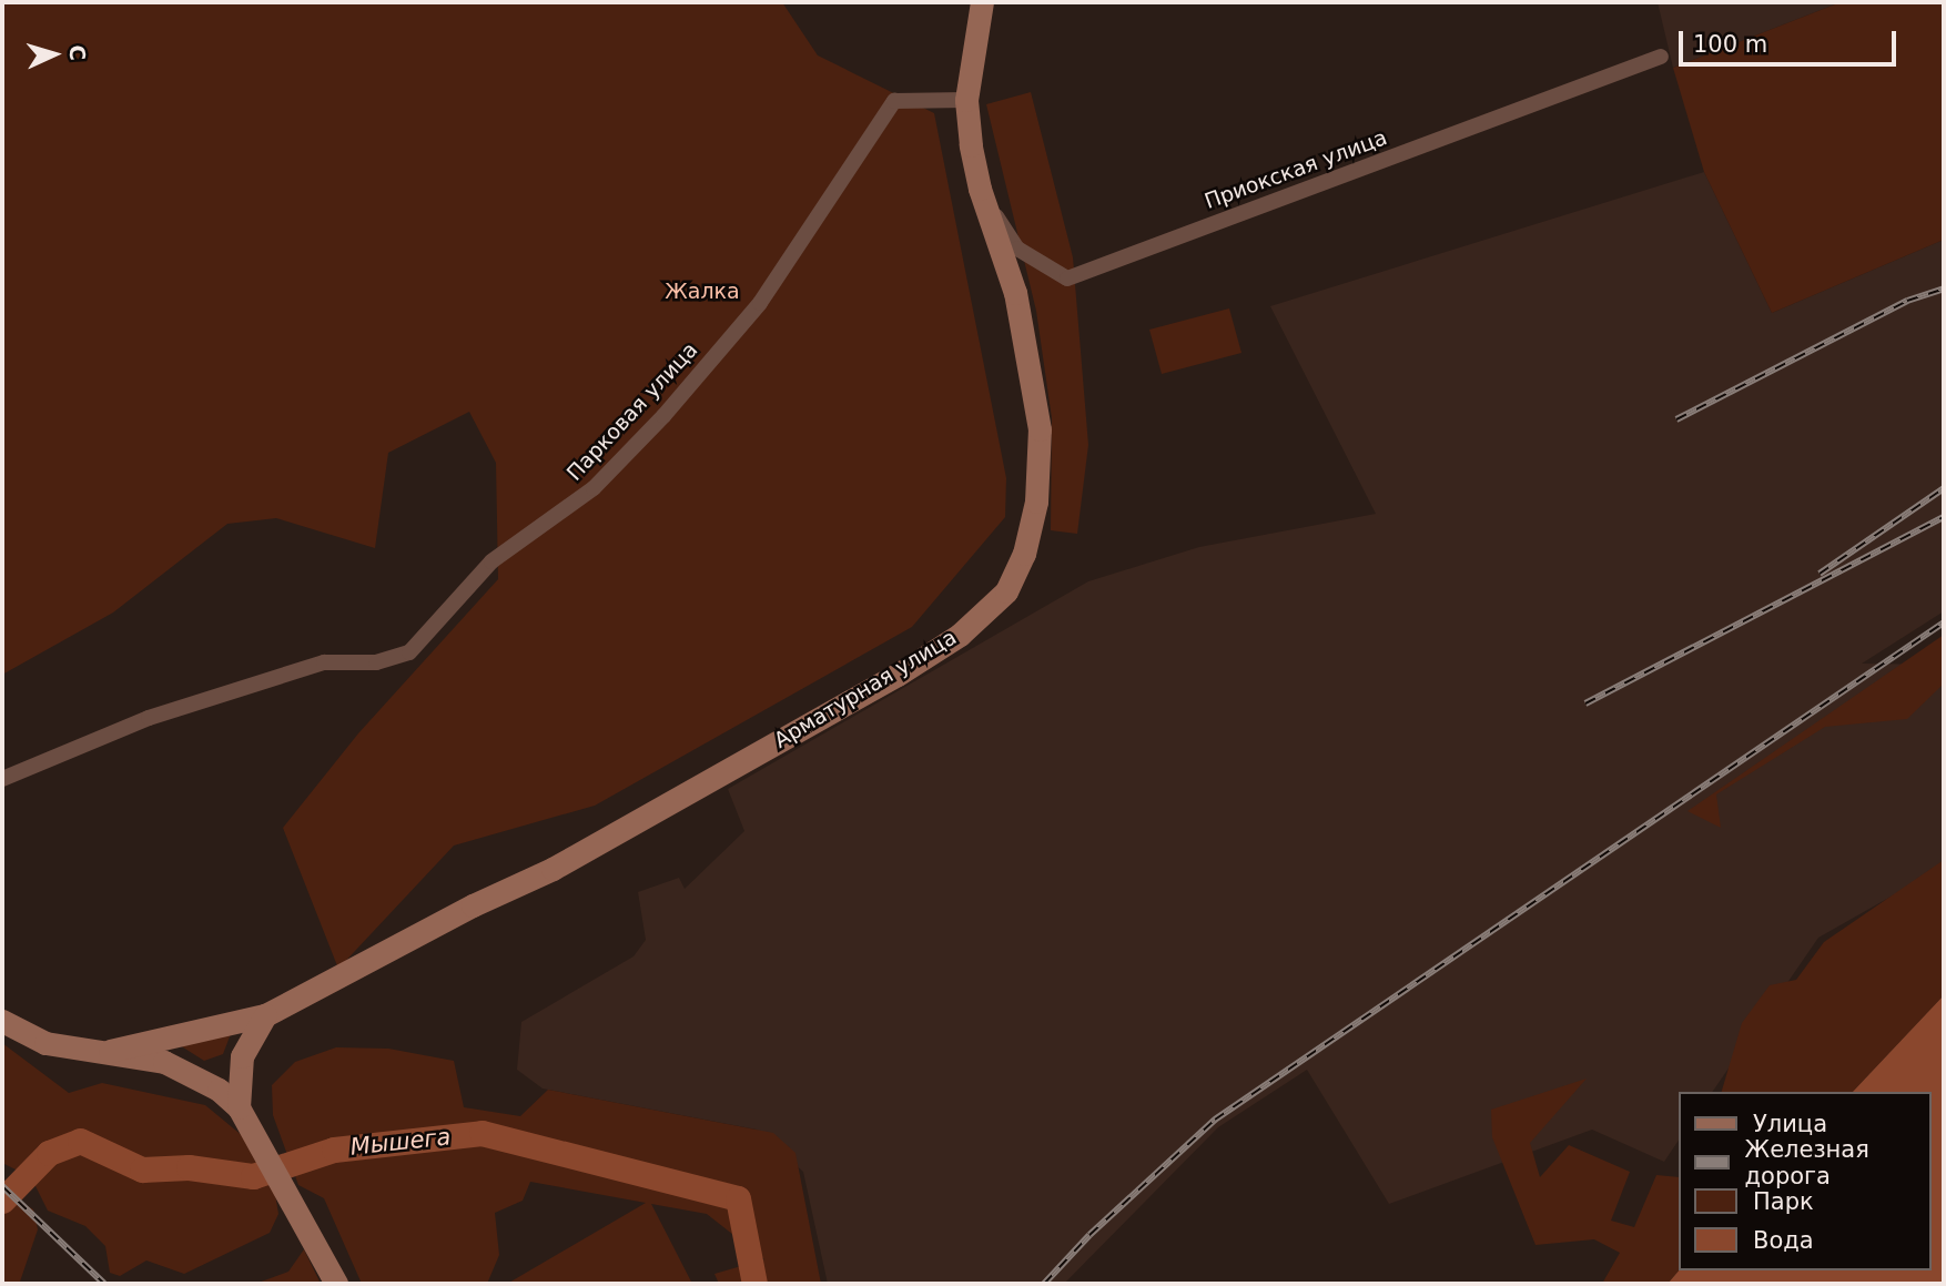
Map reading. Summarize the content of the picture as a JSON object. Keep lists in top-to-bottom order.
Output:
{
  "streets": {
    "street": ["Приокская улица", "Парковая улица", "Арматурная улица"]
  },
  "crossings": [
    ["Приокская улица", "Арматурная улица"],
    ["Парковая улица", "Арматурная улица"]
  ],
  "water": ["Мышега"],
  "parks": ["Жалка"],
  "legend": [
    "Улица",
    "Железная дорога",
    "Парк",
    "Вода"
  ],
  "scale_bar": "100 m",
  "north": "right"
}
